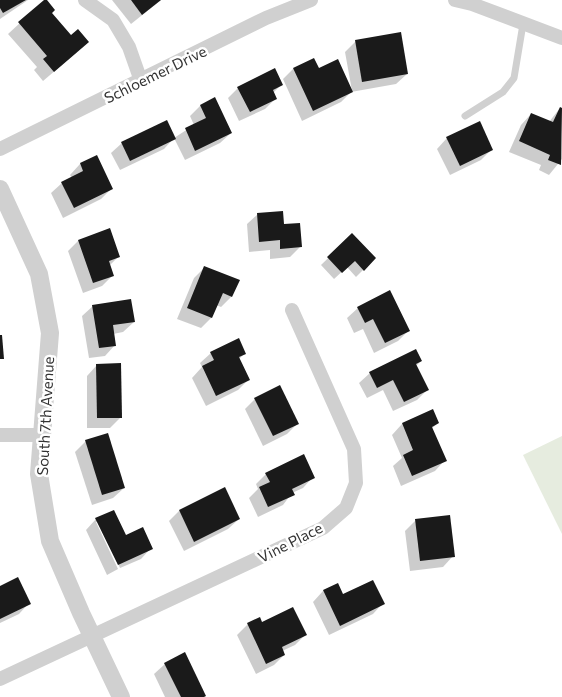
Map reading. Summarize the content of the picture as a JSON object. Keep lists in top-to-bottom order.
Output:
{
  "streets": {
    "street": ["Schloemer Drive", "South 7th Avenue", "Vine Place"]
  },
  "crossings": [
    ["South 7th Avenue", "Vine Place"]
  ]
}
